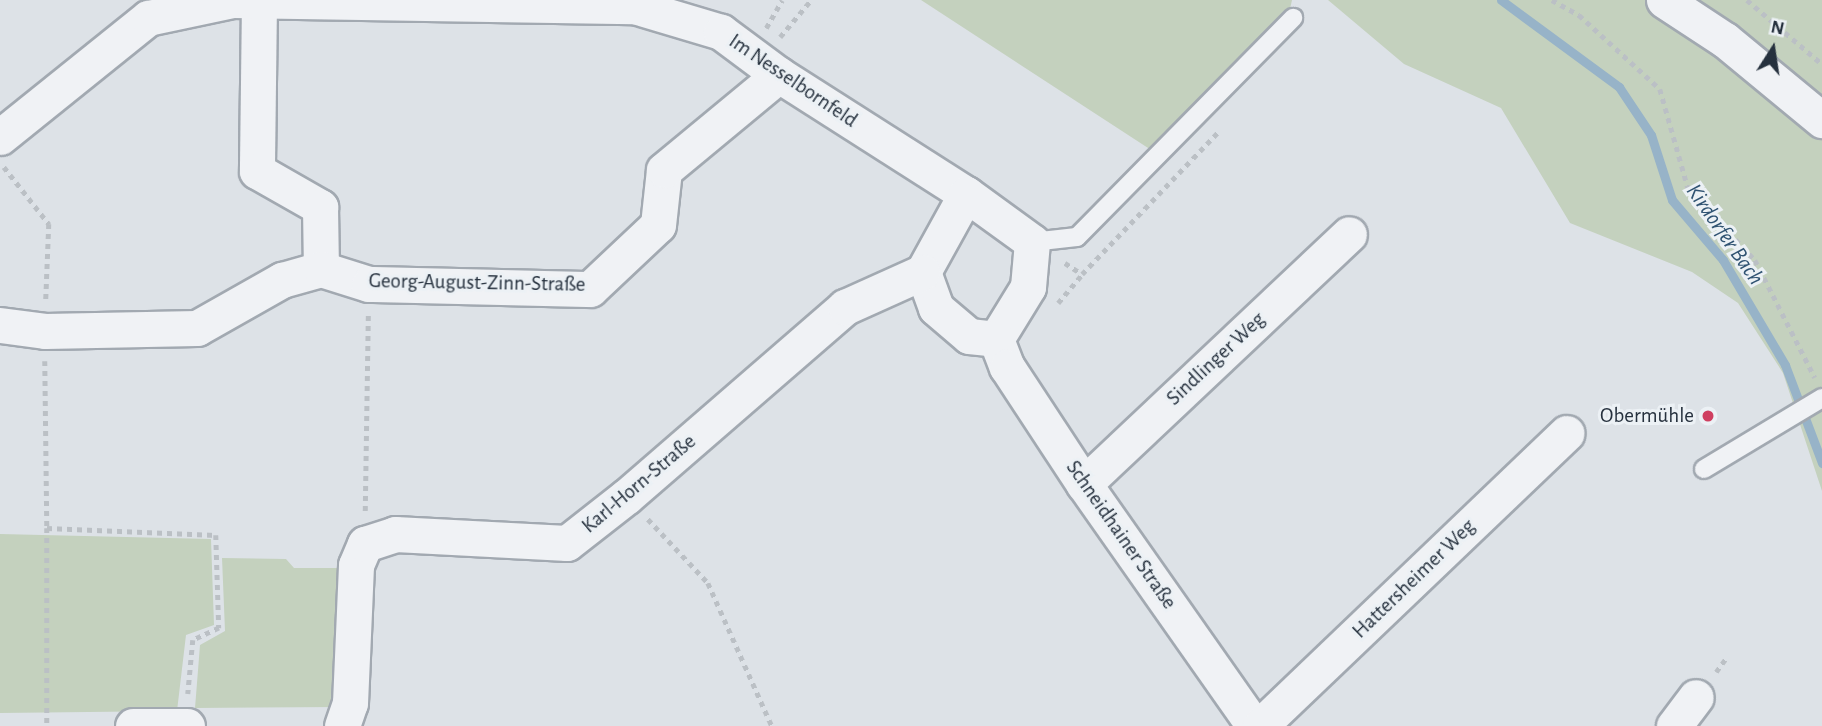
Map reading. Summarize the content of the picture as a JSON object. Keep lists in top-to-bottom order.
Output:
{
  "streets": {
    "street": [
      "Im Nesselbornfeld",
      "Georg-August-Zinn-Straße",
      "Sindlinger Weg",
      "Karl-Horn-Straße",
      "Schneidhainer Straße",
      "Hattersheimer Weg"
    ]
  },
  "crossings": [
    ["Im Nesselbornfeld", "Georg-August-Zinn-Straße"],
    ["Sindlinger Weg", "Schneidhainer Straße"]
  ],
  "water": ["Kirdorfer Bach"],
  "places": ["Obermühle"],
  "north": "top"
}
